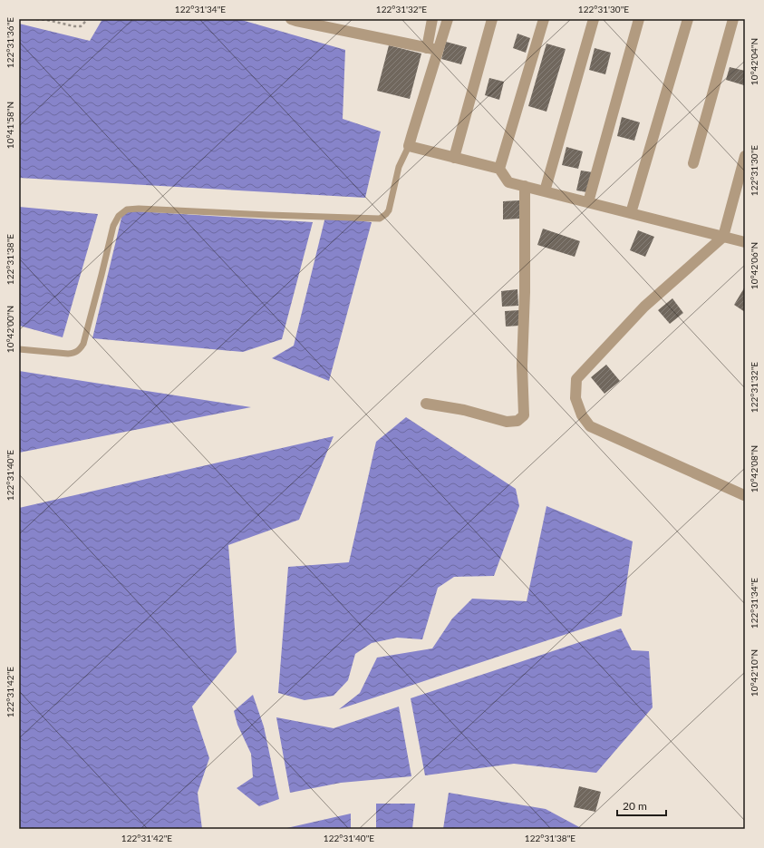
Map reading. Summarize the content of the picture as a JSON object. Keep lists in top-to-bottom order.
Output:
{
  "scale_bar": "20 m",
  "coordinates": [
    "122°31'34\"E",
    "122°31'32\"E",
    "122°31'30\"E",
    "122°31'36\"E",
    "10°42'04\"N",
    "10°41'58\"N",
    "122°31'38\"E",
    "10°42'06\"N",
    "10°42'00\"N",
    "10°42'08\"N",
    "122°31'40\"E",
    "10°42'10\"N",
    "122°31'42\"E"
  ]
}
